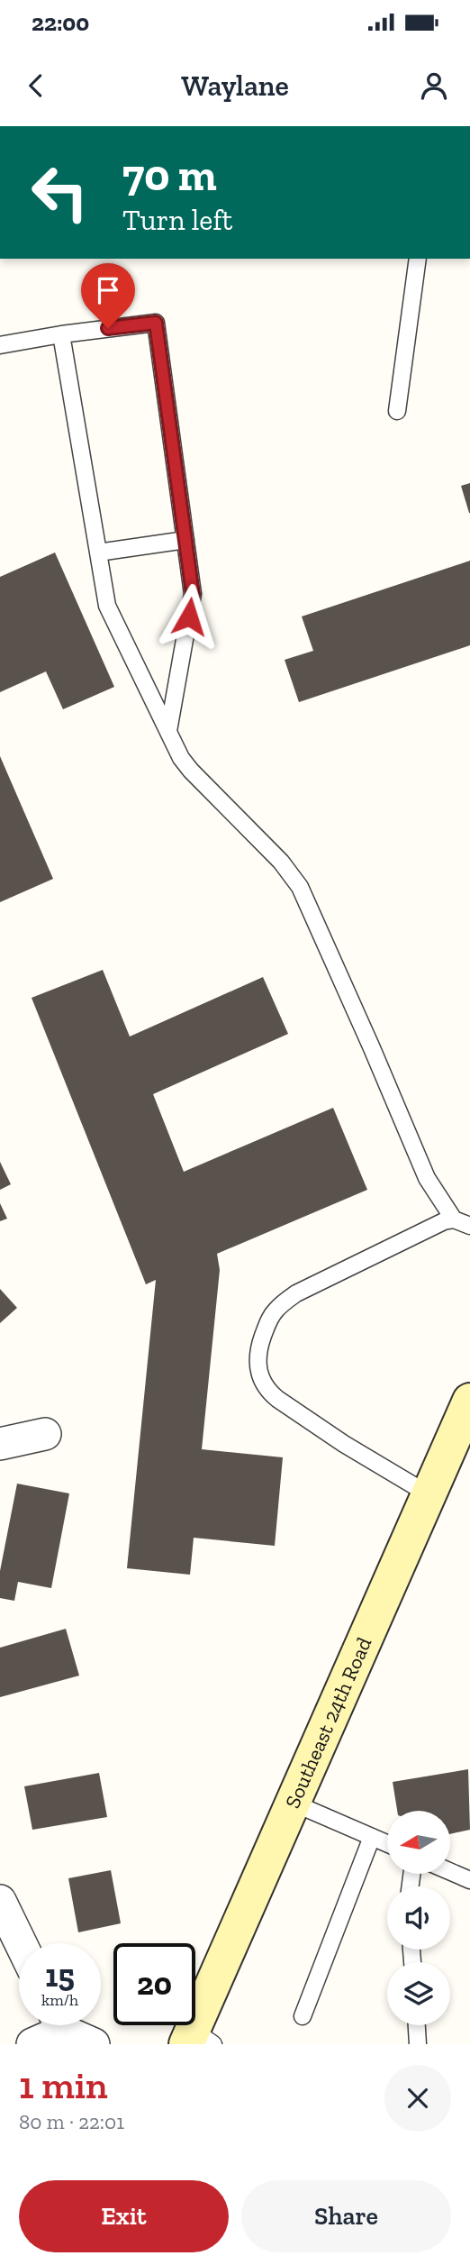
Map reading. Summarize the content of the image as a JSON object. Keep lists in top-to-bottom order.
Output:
{
  "streets": {
    "street": ["Southeast 24th Road"]
  },
  "north": "left",
  "page": {
    "status": "22:00",
    "header": "Waylane",
    "turn": ["70 m", "Turn left"],
    "speed": "15 km/h",
    "limit": "20",
    "heading": ["1 min", "80 m · 22:01"],
    "buttons": ["Exit", "Share"]
  }
}
